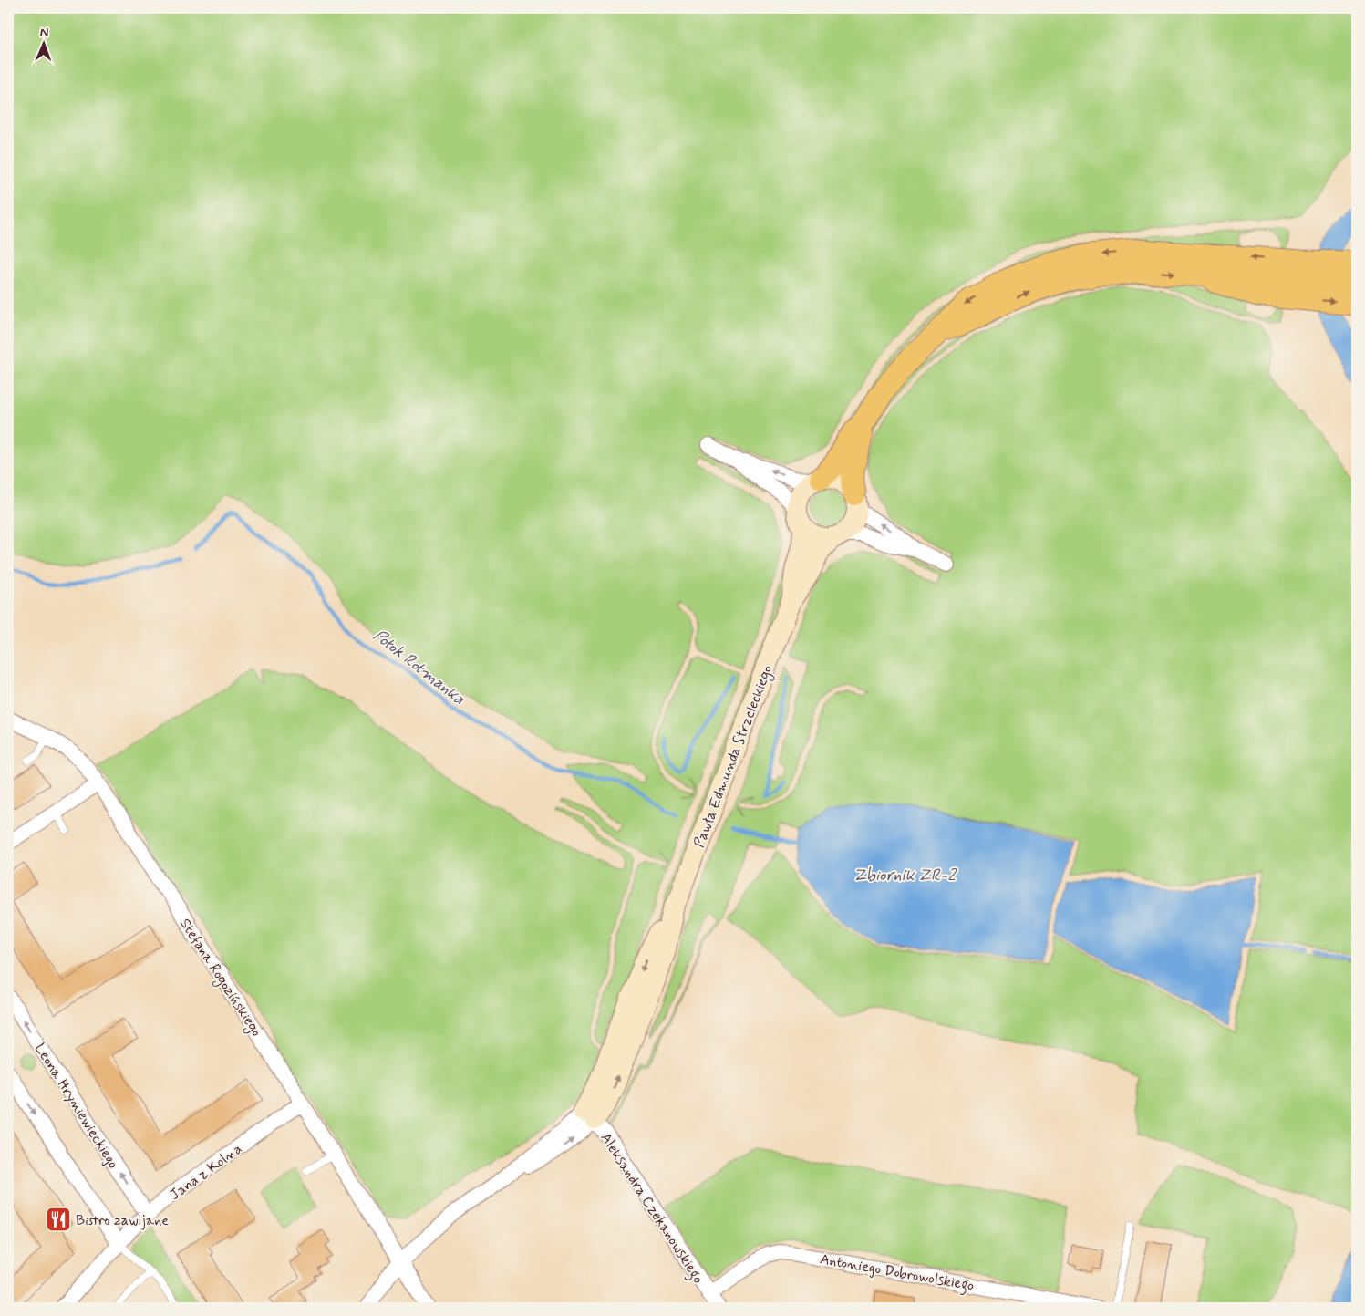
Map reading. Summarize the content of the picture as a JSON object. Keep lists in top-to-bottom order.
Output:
{
  "streets": {
    "main road": ["Pawła Edmunda Strzeleckiego"],
    "street": [
      "Stefana Rogozińskiego",
      "Leona Hryniewieckiego",
      "Jana z Kolna",
      "Aleksandra Czekanowskiego",
      "Antoniego Dobrowolskiego"
    ]
  },
  "crossings": [
    ["Pawła Edmunda Strzeleckiego", "Stefana Rogozińskiego"],
    ["Pawła Edmunda Strzeleckiego", "Aleksandra Czekanowskiego"],
    ["Stefana Rogozińskiego", "Jana z Kolna"],
    ["Leona Hryniewieckiego", "Jana z Kolna"],
    ["Aleksandra Czekanowskiego", "Antoniego Dobrowolskiego"]
  ],
  "water": ["Potok Rotmanka", "Zbiornik ZR-2"],
  "places": {
    "restaurant": ["Bistro zawijane"]
  },
  "north": "top"
}
